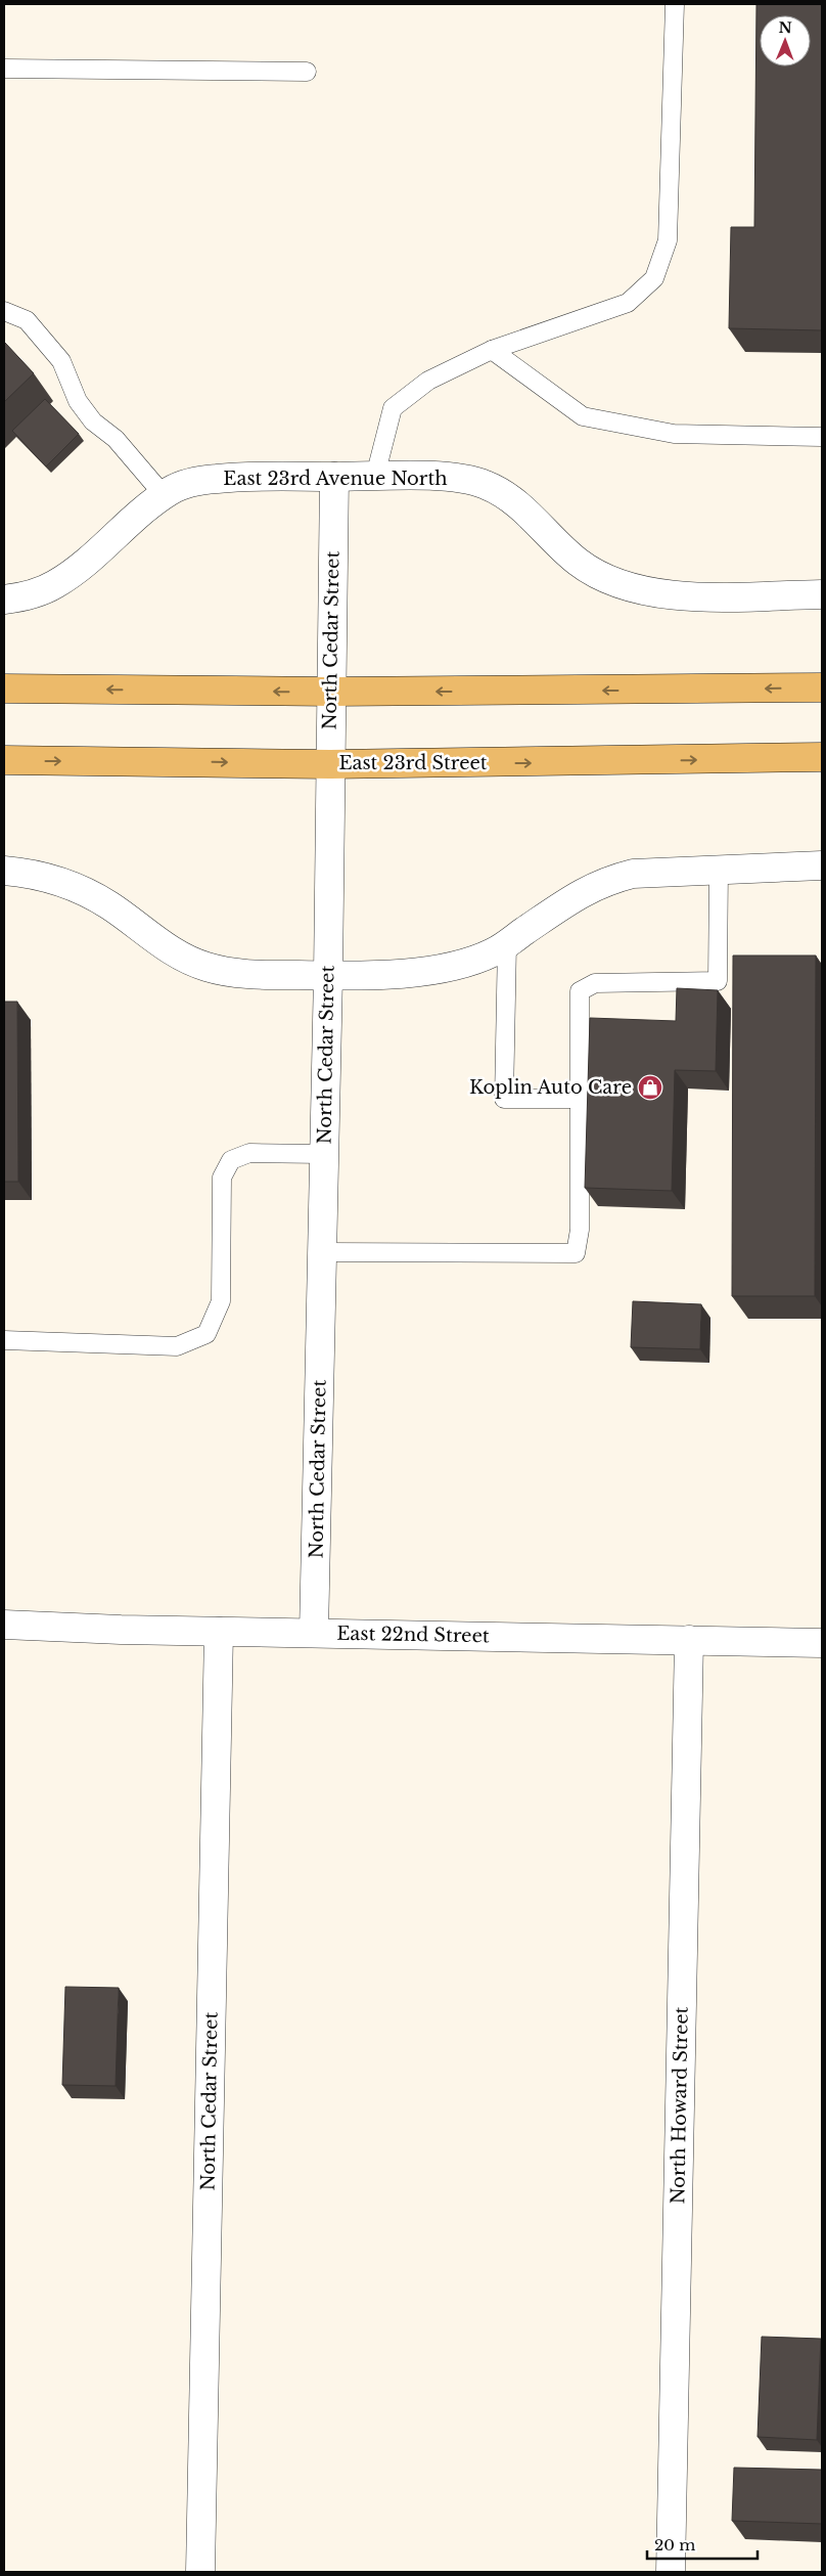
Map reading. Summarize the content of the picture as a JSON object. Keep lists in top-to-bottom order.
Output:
{
  "streets": {
    "main road": ["East 23rd Street"],
    "street": [
      "East 23rd Avenue North",
      "North Cedar Street",
      "East 22nd Street",
      "North Howard Street"
    ]
  },
  "crossings": [
    ["East 23rd Avenue North", "North Cedar Street"],
    ["North Cedar Street", "East 23rd Street"],
    ["North Cedar Street", "East 22nd Street"],
    ["East 22nd Street", "North Howard Street"]
  ],
  "places": {
    "shop": ["Koplin Auto Care"]
  },
  "scale_bar": "20 m",
  "north": "top"
}
